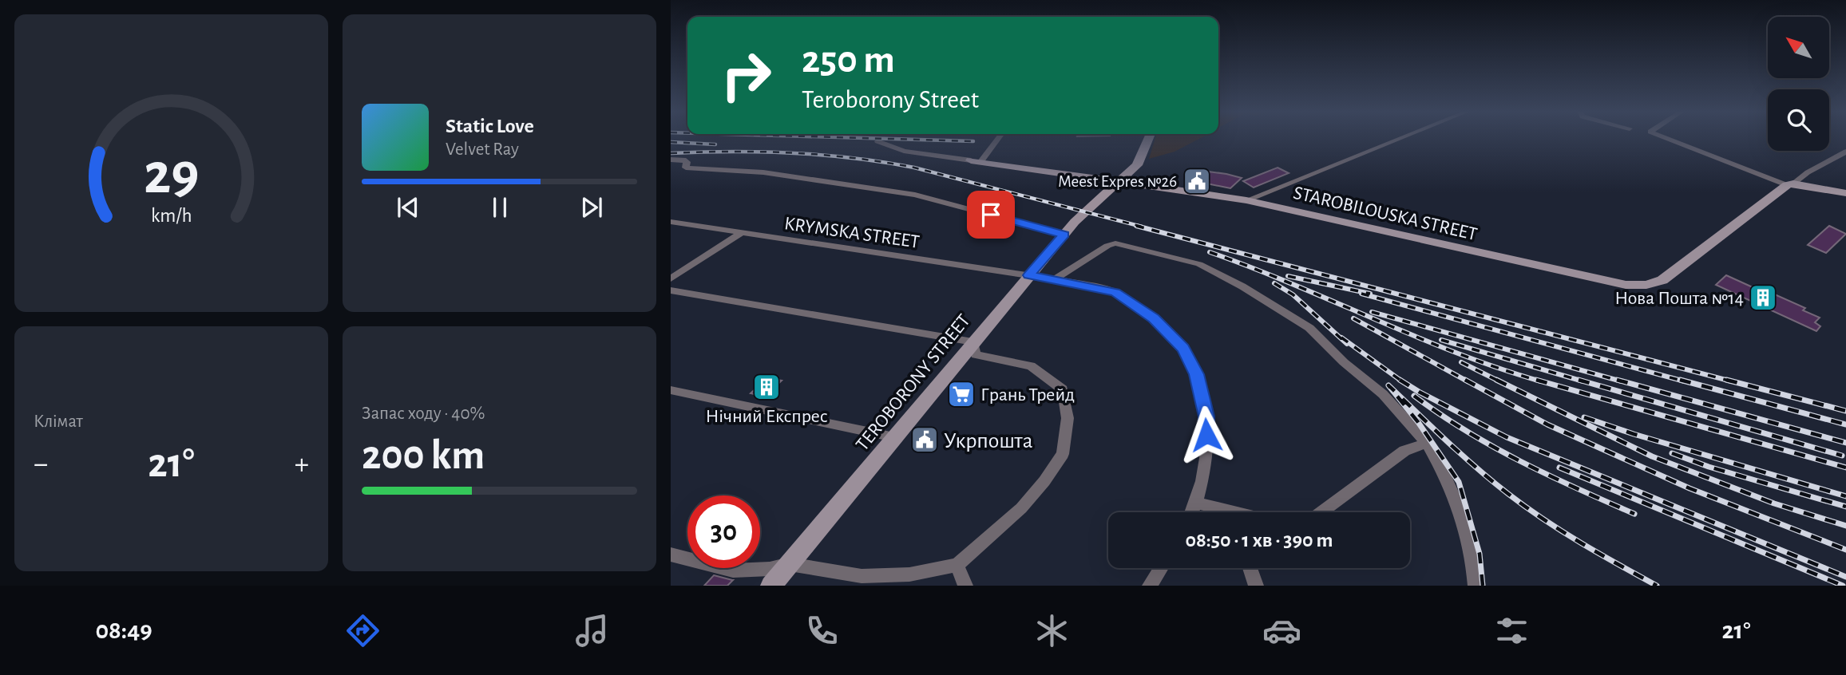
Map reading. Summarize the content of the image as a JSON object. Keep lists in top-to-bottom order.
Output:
{
  "streets": {
    "street": ["STAROBILOUSKA STREET", "KRYMSKA STREET", "TEROBORONY STREET"]
  },
  "crossings": [
    ["STAROBILOUSKA STREET", "TEROBORONY STREET"],
    ["KRYMSKA STREET", "TEROBORONY STREET"]
  ],
  "places": {
    "public building": ["Meest Expres №26", "Укрпошта"],
    "building": ["Нова Пошта №14", "Нічний Експрес"],
    "supermarket": ["Грань Трейд"]
  },
  "north": "top left",
  "page": {
    "turn": ["250 m", "Teroborony Street"],
    "song": ["Static Love", "Velvet Ray"],
    "tile": [
      "Клімат",
      ["Запас ходу · 40%", "200 km"]
    ],
    "heat": ["−", "21°", "+"],
    "limit": "30",
    "trip": "08:50 · 1 хв · 390 m",
    "tabs": ["08:49", "21°"],
    "gauge": ["29", "km/h"]
  }
}
